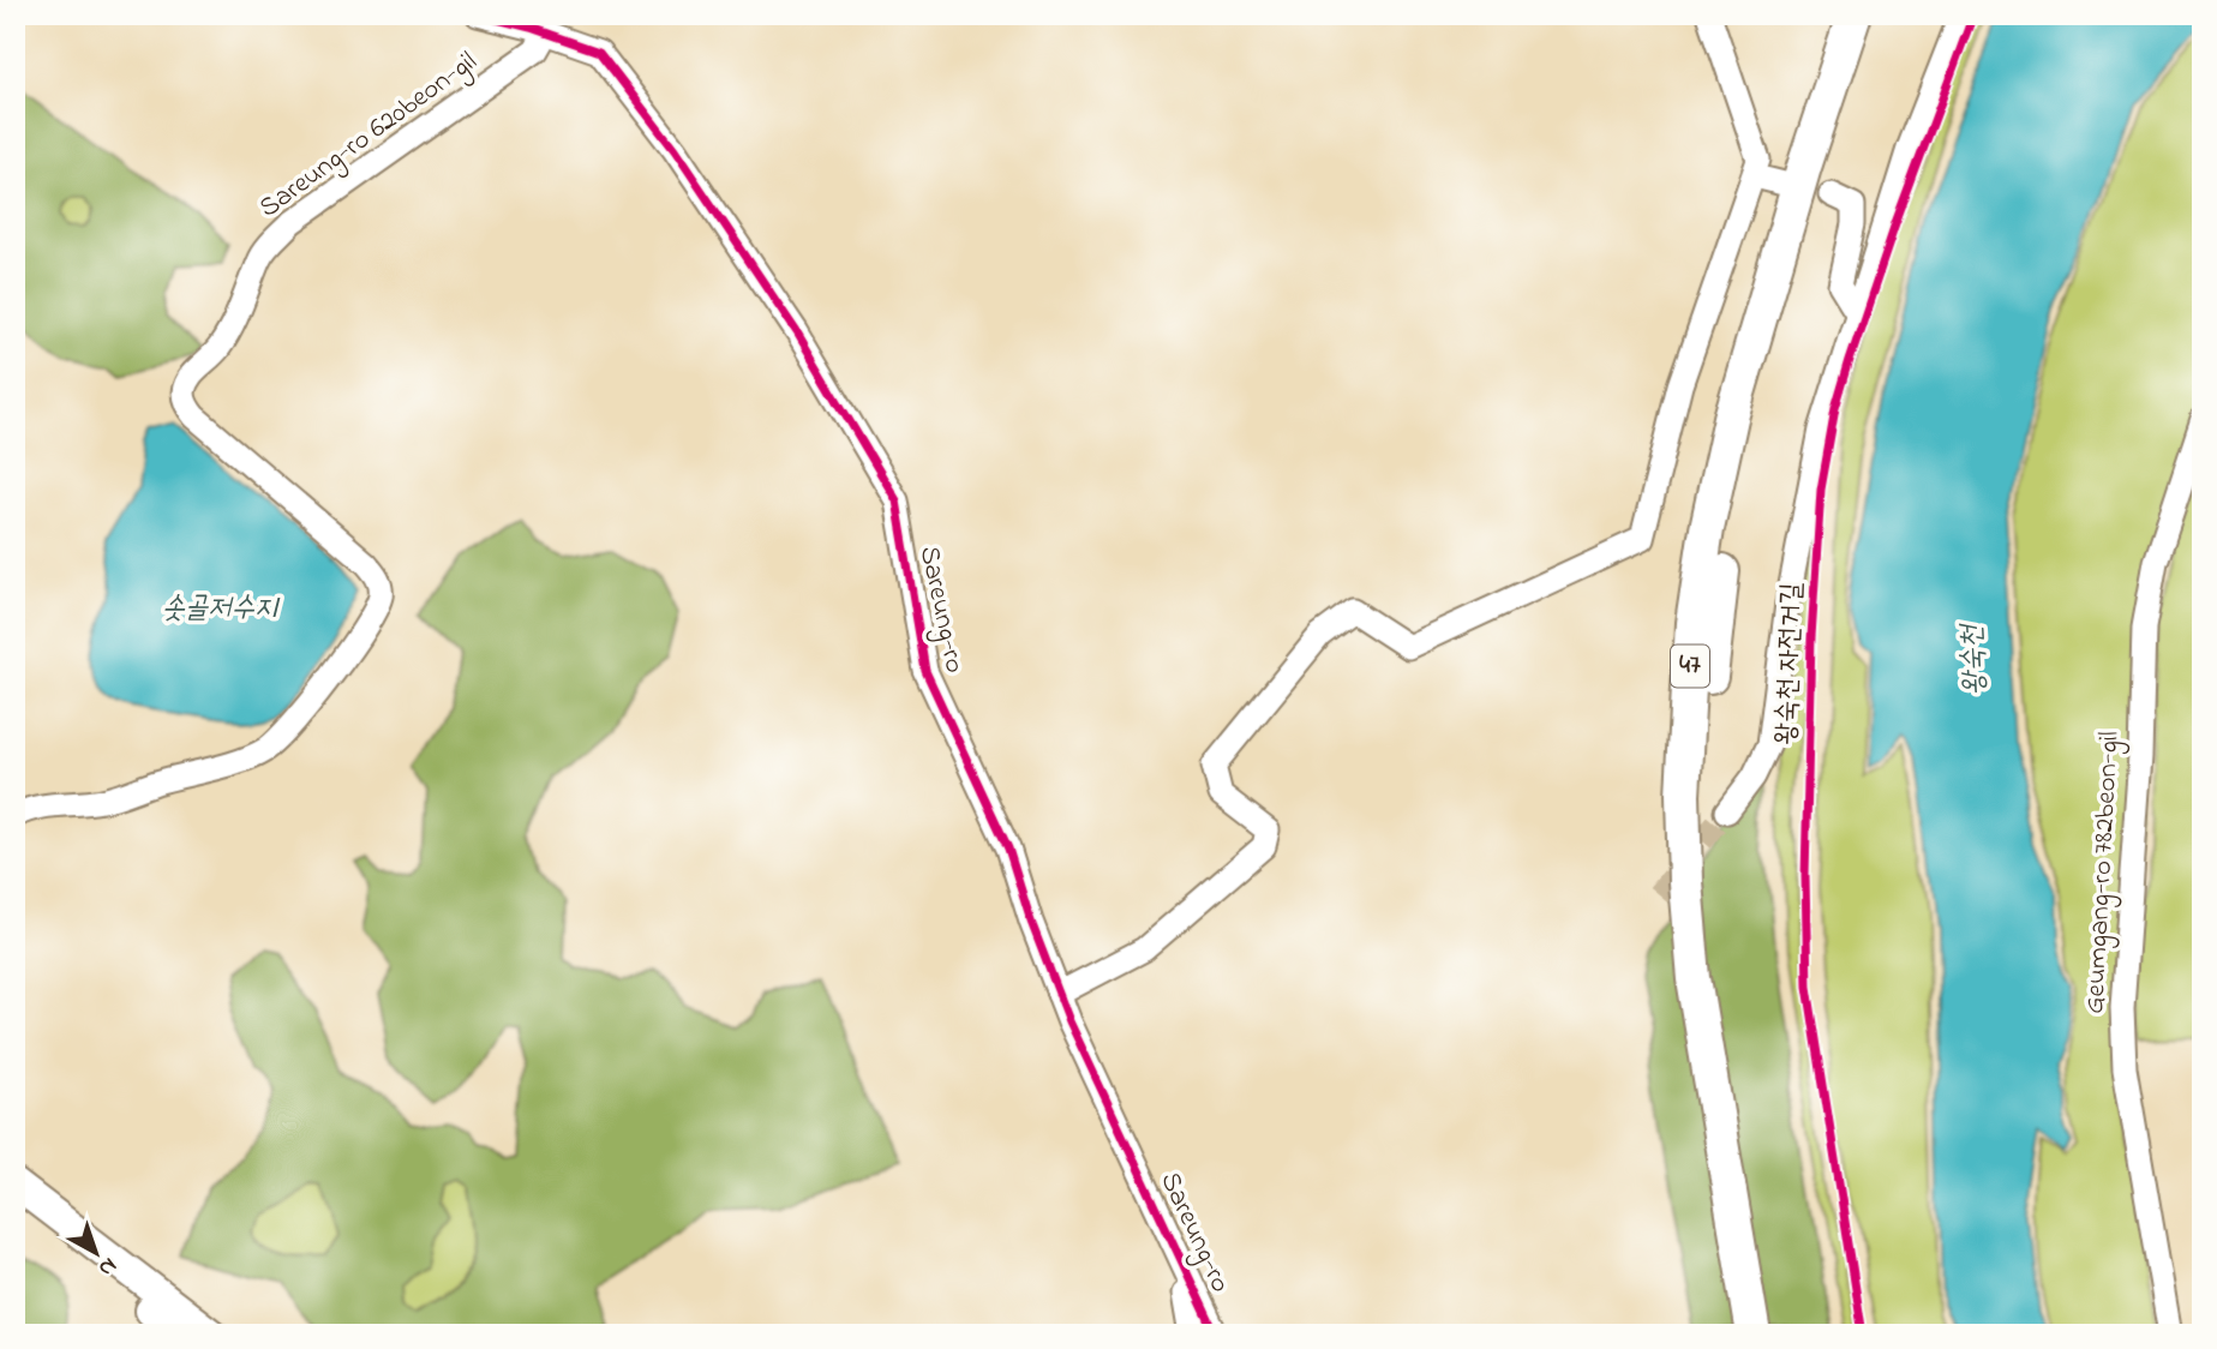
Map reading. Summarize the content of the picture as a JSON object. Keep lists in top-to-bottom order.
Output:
{
  "streets": {
    "highway": ["47"],
    "street": ["Sareung-ro 620beon-gil", "Sareung-ro", "Geumgang-ro 782beon-gil"],
    "cycle path": ["왕숙천 자전거길"]
  },
  "crossings": [
    ["Sareung-ro 620beon-gil", "Sareung-ro"]
  ],
  "water": ["솟골저수지", "왕숙천"],
  "north": "bottom right"
}
